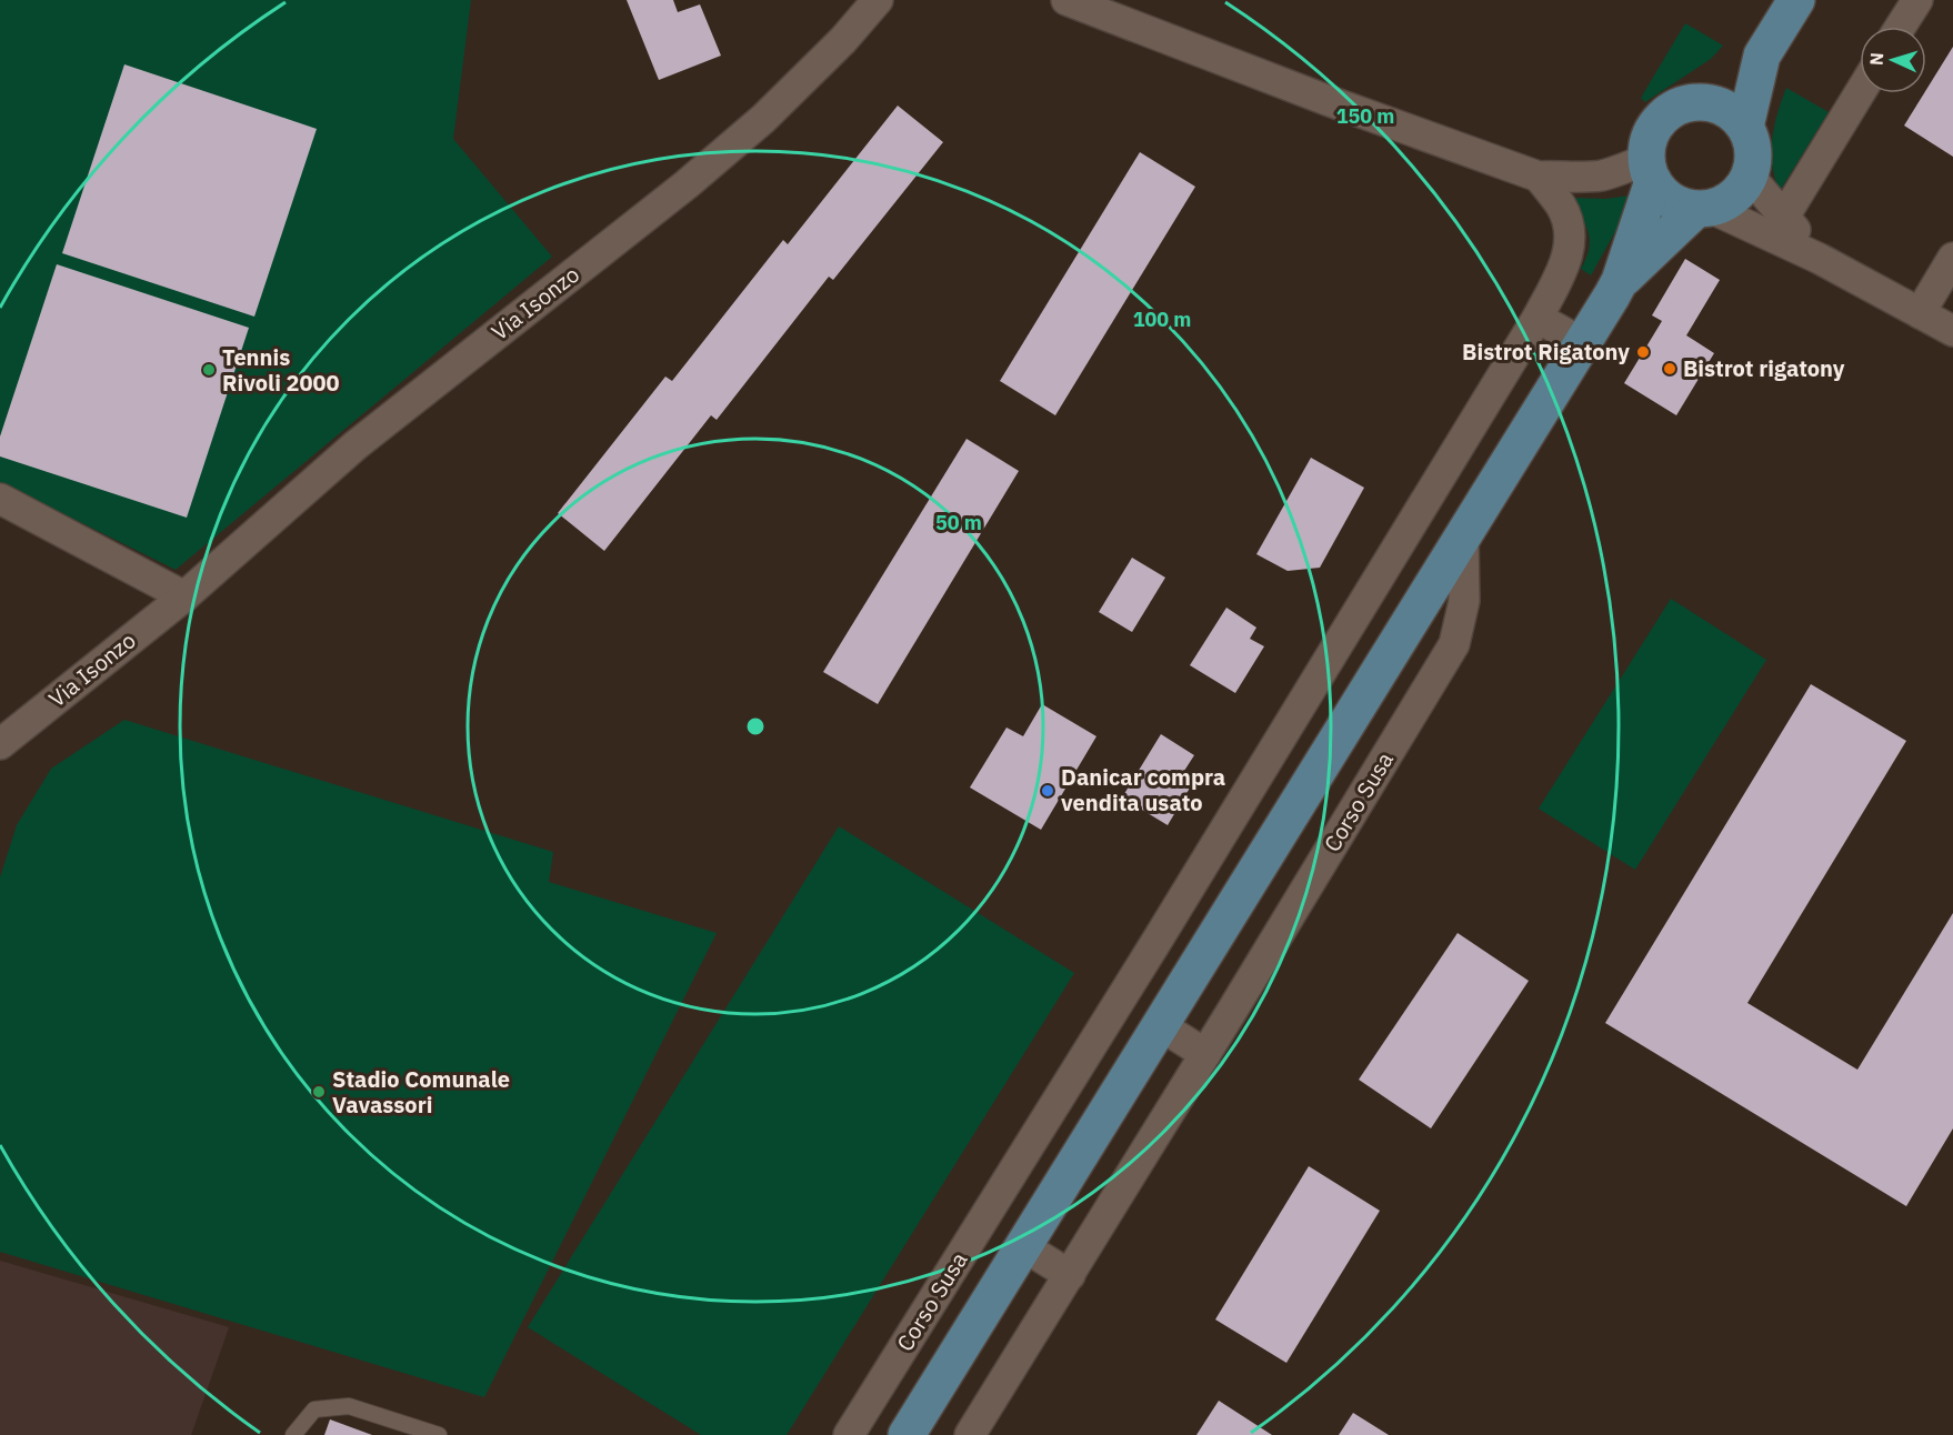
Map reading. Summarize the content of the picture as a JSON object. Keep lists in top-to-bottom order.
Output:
{
  "streets": {
    "street": ["Via Isonzo", "Corso Susa"]
  },
  "places": [
    "Bistrot Rigatony",
    "Bistrot rigatony",
    "Tennis Rivoli 2000",
    "Danicar compra vendita usato",
    "Stadio Comunale Vavassori"
  ],
  "north": "left",
  "rings": ["150 m", "100 m", "50 m"]
}
